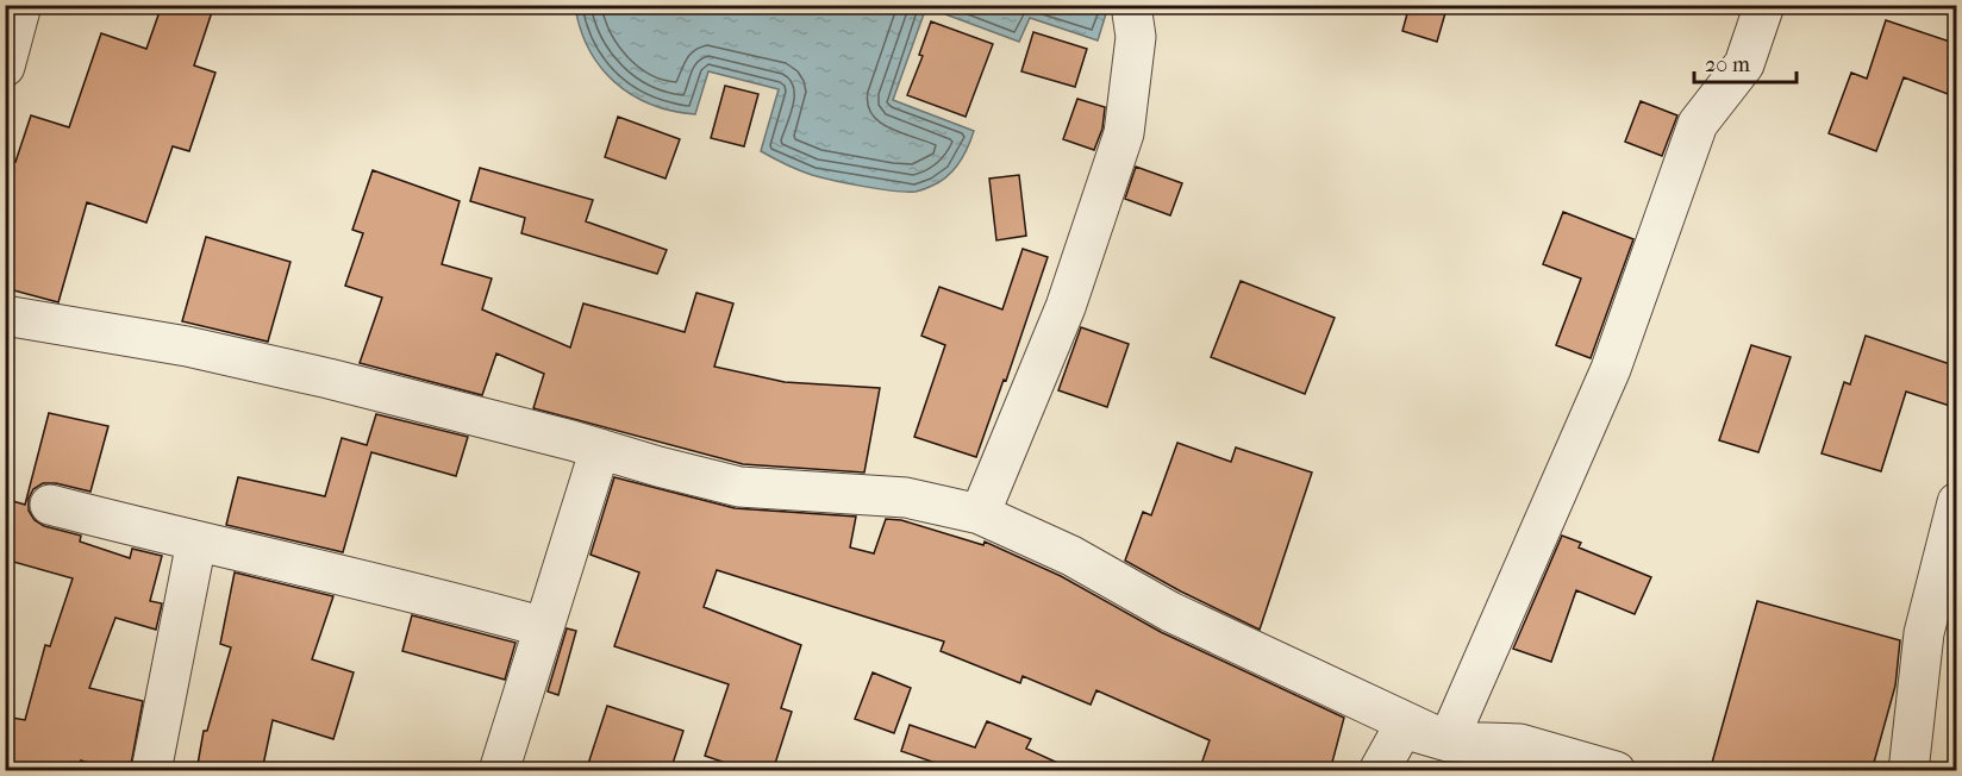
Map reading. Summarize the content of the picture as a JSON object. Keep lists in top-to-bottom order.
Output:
{
  "scale_bar": "20 m"
}
